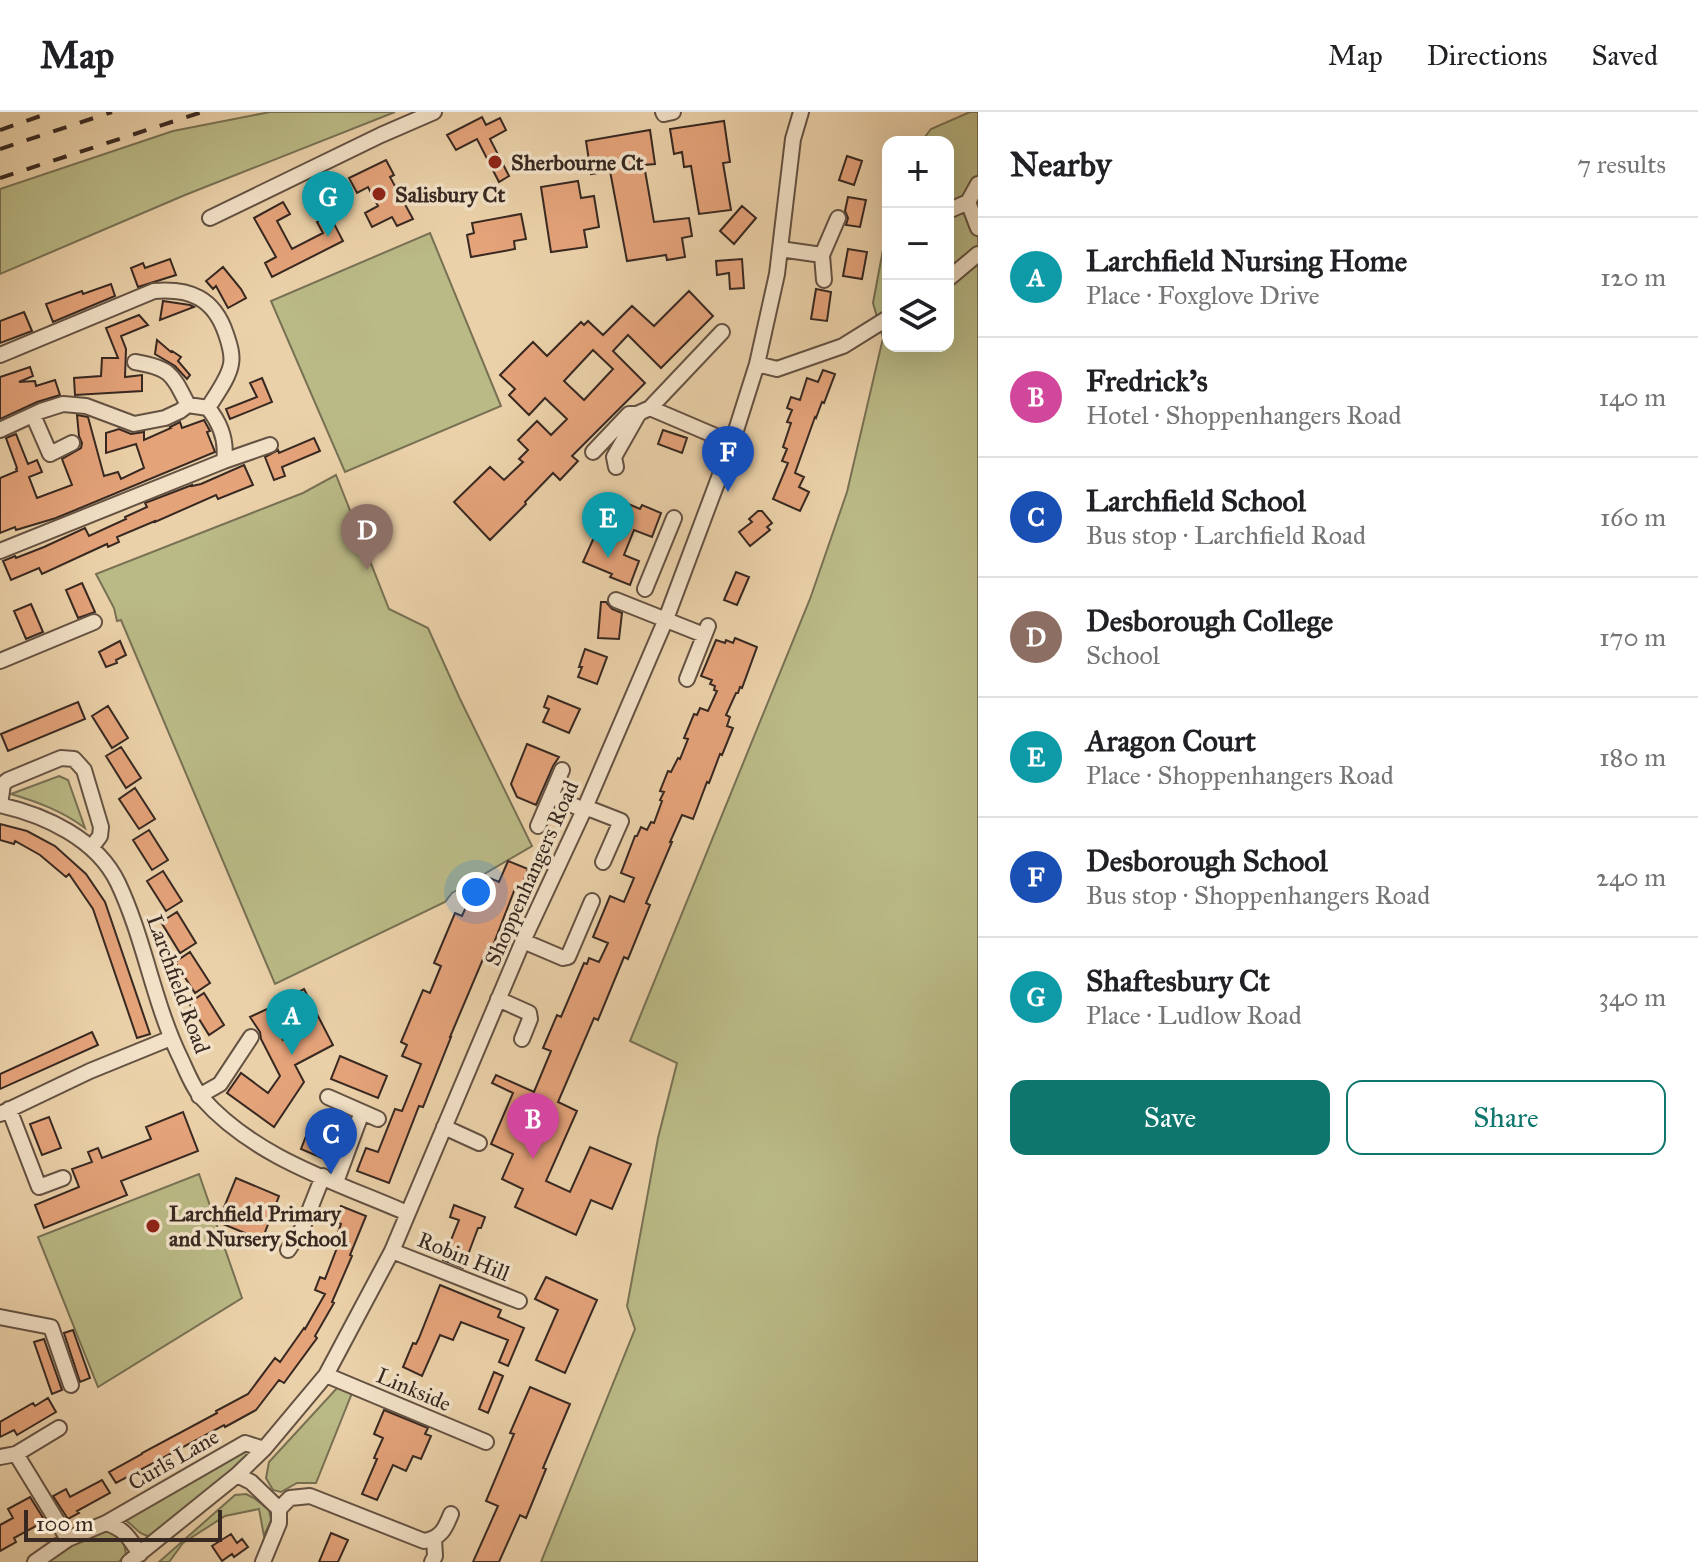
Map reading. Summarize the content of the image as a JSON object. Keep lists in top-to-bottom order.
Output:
{
  "streets": {
    "street": [
      "Shoppenhangers Road",
      "Larchfield Road",
      "Robin Hill",
      "Linkside",
      "Curls Lane"
    ]
  },
  "crossings": [
    ["Shoppenhangers Road", "Larchfield Road"],
    ["Shoppenhangers Road", "Robin Hill"],
    ["Shoppenhangers Road", "Linkside"],
    ["Shoppenhangers Road", "Curls Lane"]
  ],
  "places": ["Sherbourne Ct", "Salisbury Ct", "Larchfield Primary and Nursery School"],
  "scale_bar": "100 m",
  "page": {
    "header": "Map",
    "nav": ["Map", "Directions", "Saved"],
    "heading": ["Nearby", "7 results"],
    "map_buttons": ["+", "−"],
    "pins": [
      "G",
      "F",
      "E",
      "D",
      "A",
      "B",
      "C"
    ],
    "list": [
      {
        "mark": "A",
        "name": "Larchfield Nursing Home",
        "note": "Place · Foxglove Drive",
        "value": "120 m"
      },
      {
        "mark": "B",
        "name": "Fredrick's",
        "note": "Hotel · Shoppenhangers Road",
        "value": "140 m"
      },
      {
        "mark": "C",
        "name": "Larchfield School",
        "note": "Bus stop · Larchfield Road",
        "value": "160 m"
      },
      {
        "mark": "D",
        "name": "Desborough College",
        "note": "School",
        "value": "170 m"
      },
      {
        "mark": "E",
        "name": "Aragon Court",
        "note": "Place · Shoppenhangers Road",
        "value": "180 m"
      },
      {
        "mark": "F",
        "name": "Desborough School",
        "note": "Bus stop · Shoppenhangers Road",
        "value": "240 m"
      },
      {
        "mark": "G",
        "name": "Shaftesbury Ct",
        "note": "Place · Ludlow Road",
        "value": "340 m"
      }
    ],
    "buttons": ["Save", "Share"],
    "scale": "100 m"
  }
}
